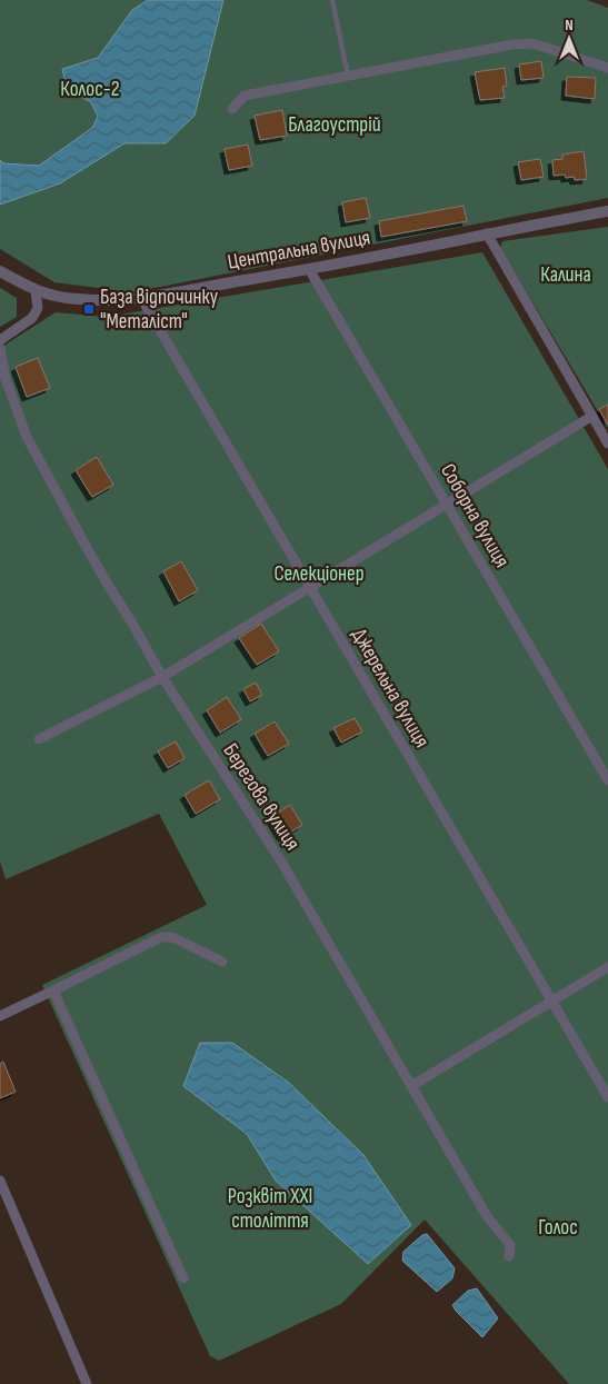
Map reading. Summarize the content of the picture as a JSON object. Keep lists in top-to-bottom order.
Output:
{
  "streets": {
    "street": [
      "Центральна вулиця",
      "Соборна вулиця",
      "Джерельна вулиця",
      "Берегова вулиця"
    ]
  },
  "crossings": [
    ["Центральна вулиця", "Соборна вулиця"],
    ["Центральна вулиця", "Джерельна вулиця"]
  ],
  "parks": [
    "Колос-2",
    "Благоустрій",
    "Калина",
    "Селекціонер",
    "Розквіт XXI століття",
    "Голос"
  ],
  "places": {
    "transit": ["База відпочинку \"Металіст\""]
  },
  "north": "top"
}
